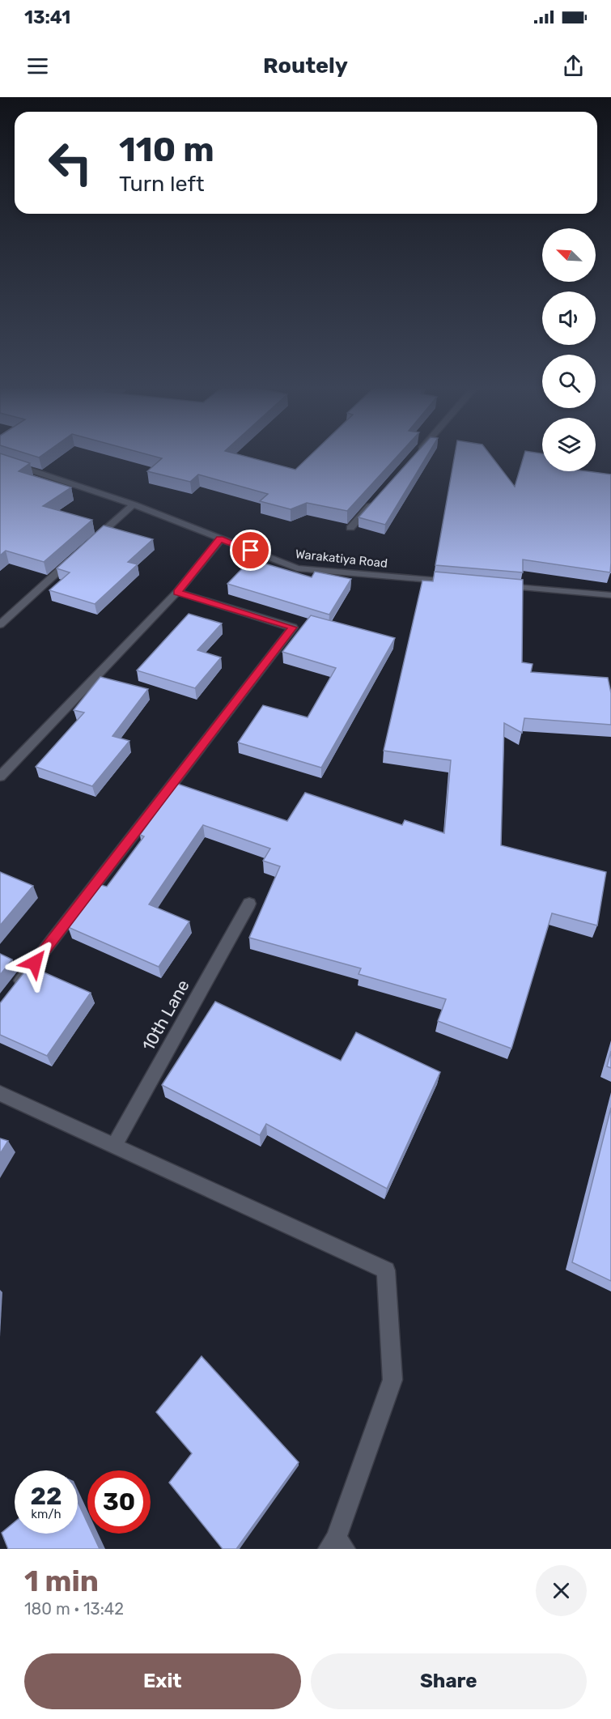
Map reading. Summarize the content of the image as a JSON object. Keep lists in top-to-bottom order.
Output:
{
  "streets": {
    "street": ["Warakatiya Road", "10th Lane"]
  },
  "north": "top left",
  "page": {
    "status": "13:41",
    "header": "Routely",
    "turn": ["110 m", "Turn left"],
    "speed": "22 km/h",
    "limit": "30",
    "heading": ["1 min", "180 m · 13:42"],
    "buttons": ["Exit", "Share"]
  }
}
